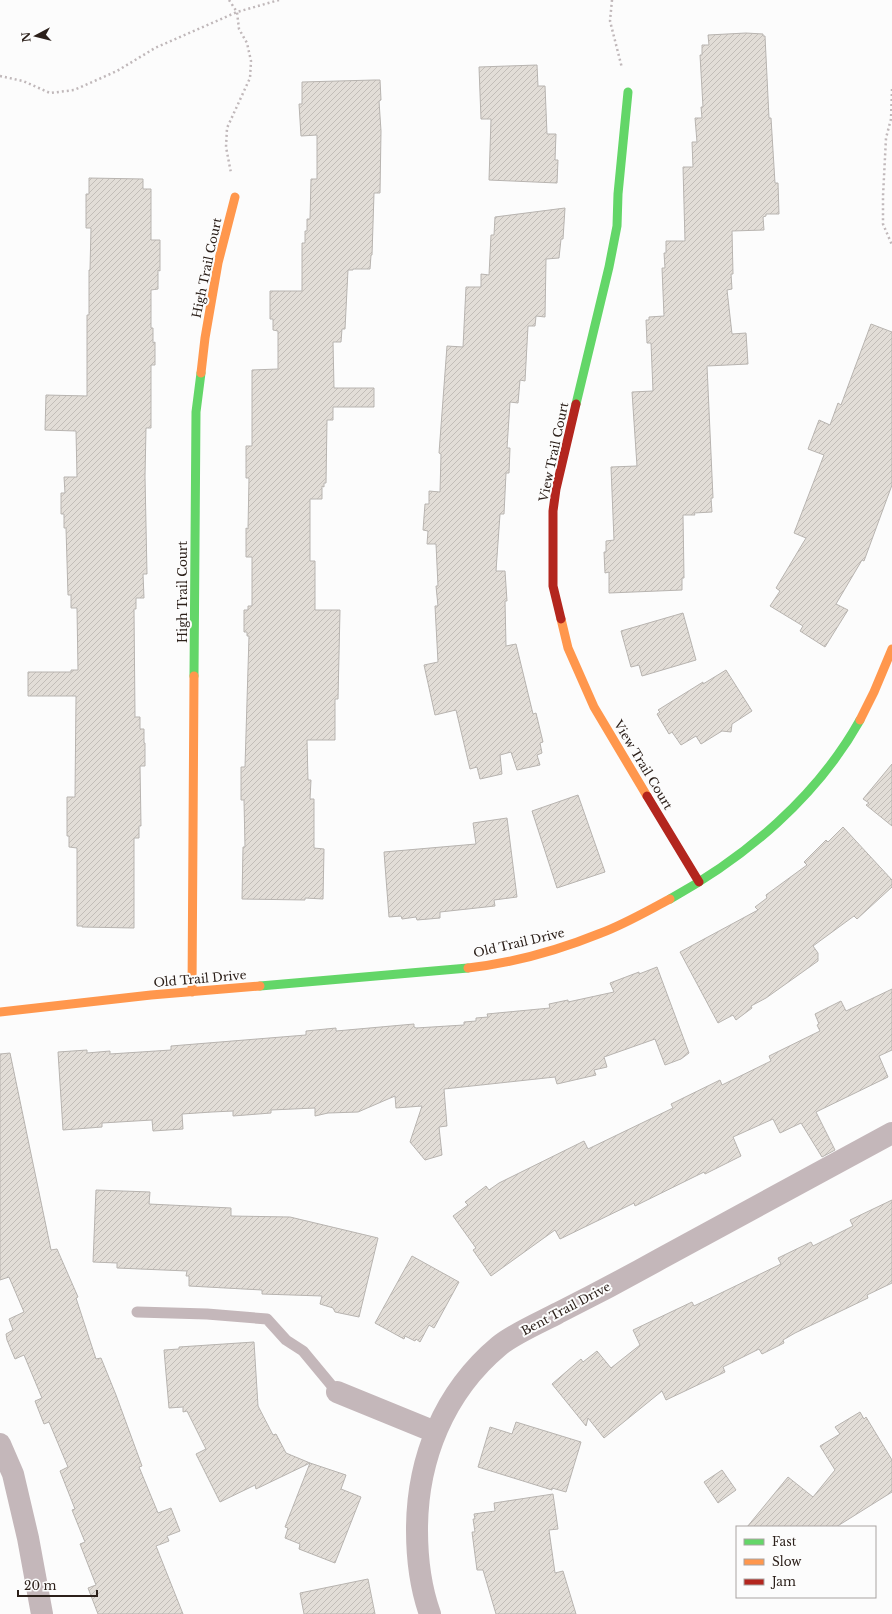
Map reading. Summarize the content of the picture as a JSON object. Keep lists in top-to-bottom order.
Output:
{
  "streets": {
    "street": [
      "High Trail Court",
      "View Trail Court",
      "Old Trail Drive",
      "Bent Trail Drive"
    ]
  },
  "crossings": [
    ["High Trail Court", "Old Trail Drive"],
    ["View Trail Court", "Old Trail Drive"]
  ],
  "legend": ["Fast", "Slow", "Jam"],
  "scale_bar": "20 m",
  "north": "left"
}
